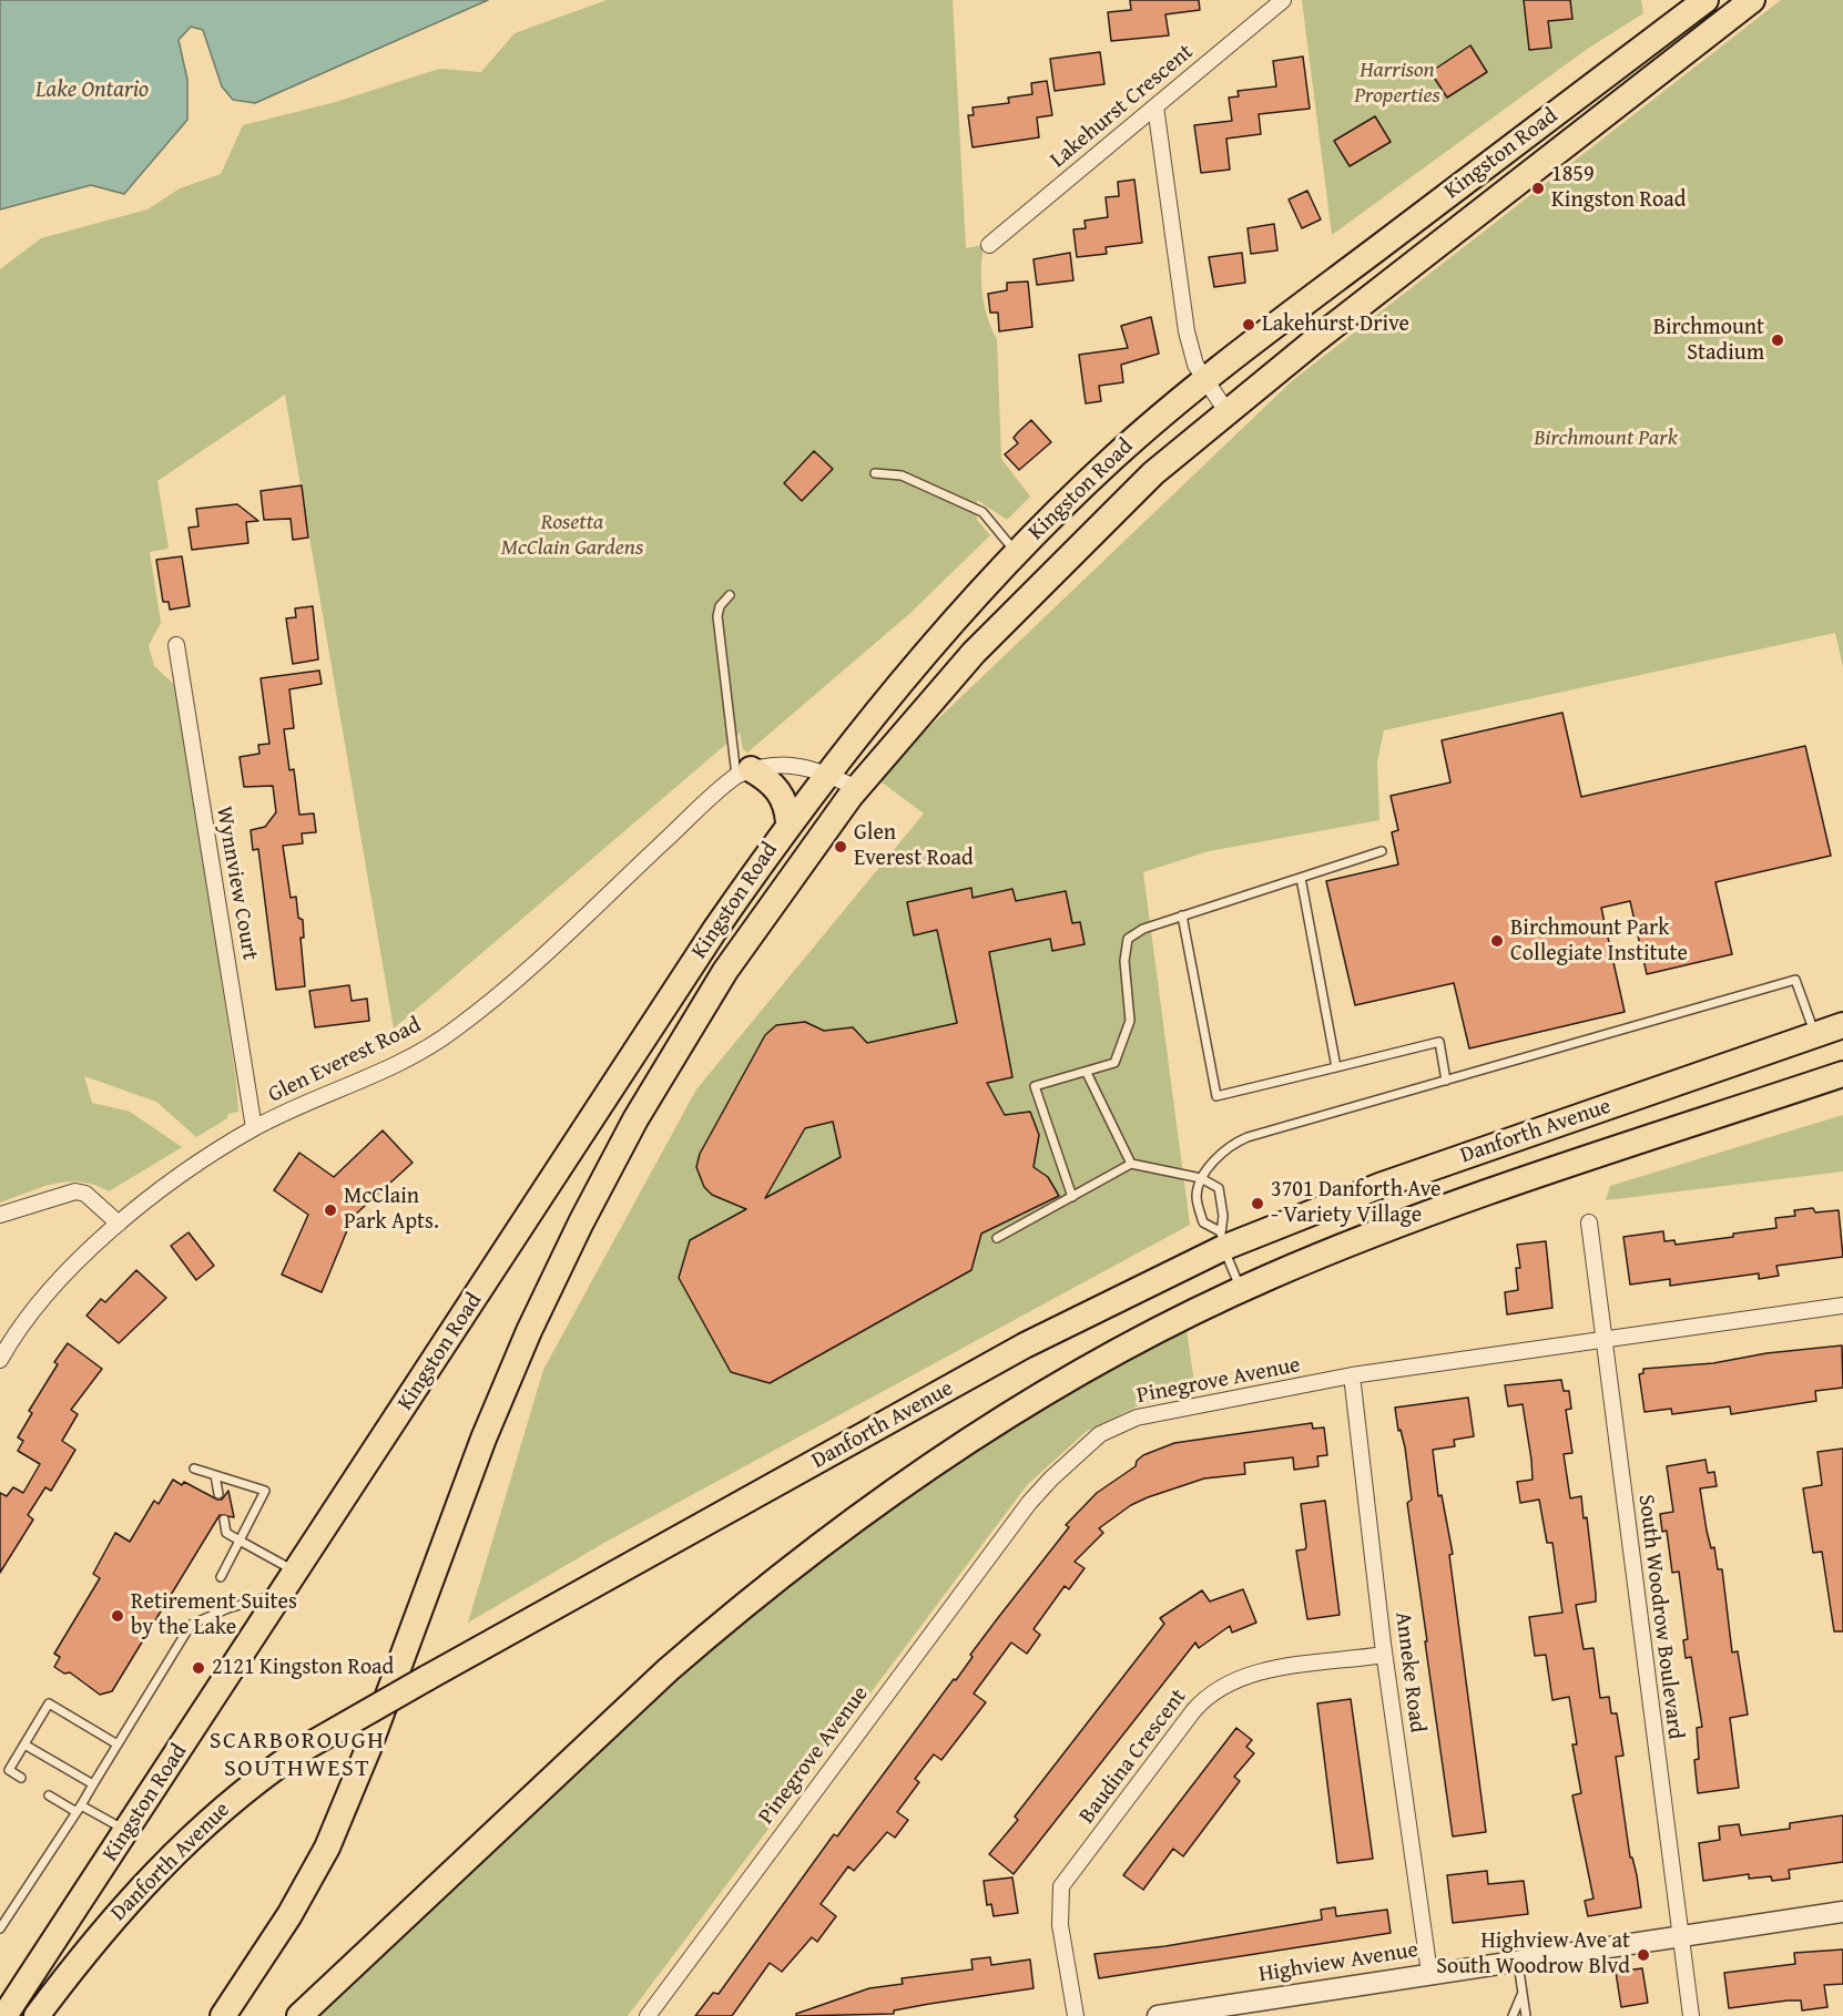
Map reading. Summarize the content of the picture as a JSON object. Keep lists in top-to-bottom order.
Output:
{
  "streets": {
    "main road": ["Kingston Road", "Danforth Avenue"],
    "street": [
      "Lakehurst Crescent",
      "Wynnview Court",
      "Glen Everest Road",
      "Pinegrove Avenue",
      "South Woodrow Boulevard",
      "Anneke Road",
      "Baudina Crescent",
      "Highview Avenue"
    ]
  },
  "crossings": [
    ["Wynnview Court", "Glen Everest Road"],
    ["Pinegrove Avenue", "South Woodrow Boulevard"],
    ["Pinegrove Avenue", "Anneke Road"],
    ["South Woodrow Boulevard", "Highview Avenue"],
    ["Anneke Road", "Baudina Crescent"],
    ["Anneke Road", "Highview Avenue"]
  ],
  "districts": ["SCARBOROUGH SOUTHWEST"],
  "water": ["Lake Ontario"],
  "parks": ["Harrison Properties", "Birchmount Park", "Rosetta McClain Gardens"],
  "places": [
    "1859 Kingston Road",
    "Lakehurst Drive",
    "Birchmount Stadium",
    "Glen Everest Road",
    "Birchmount Park Collegiate Institute",
    "3701 Danforth Ave - Variety Village",
    "McClain Park Apts.",
    "Retirement Suites by the Lake",
    "2121 Kingston Road",
    "Highview Ave at South Woodrow Blvd"
  ]
}
